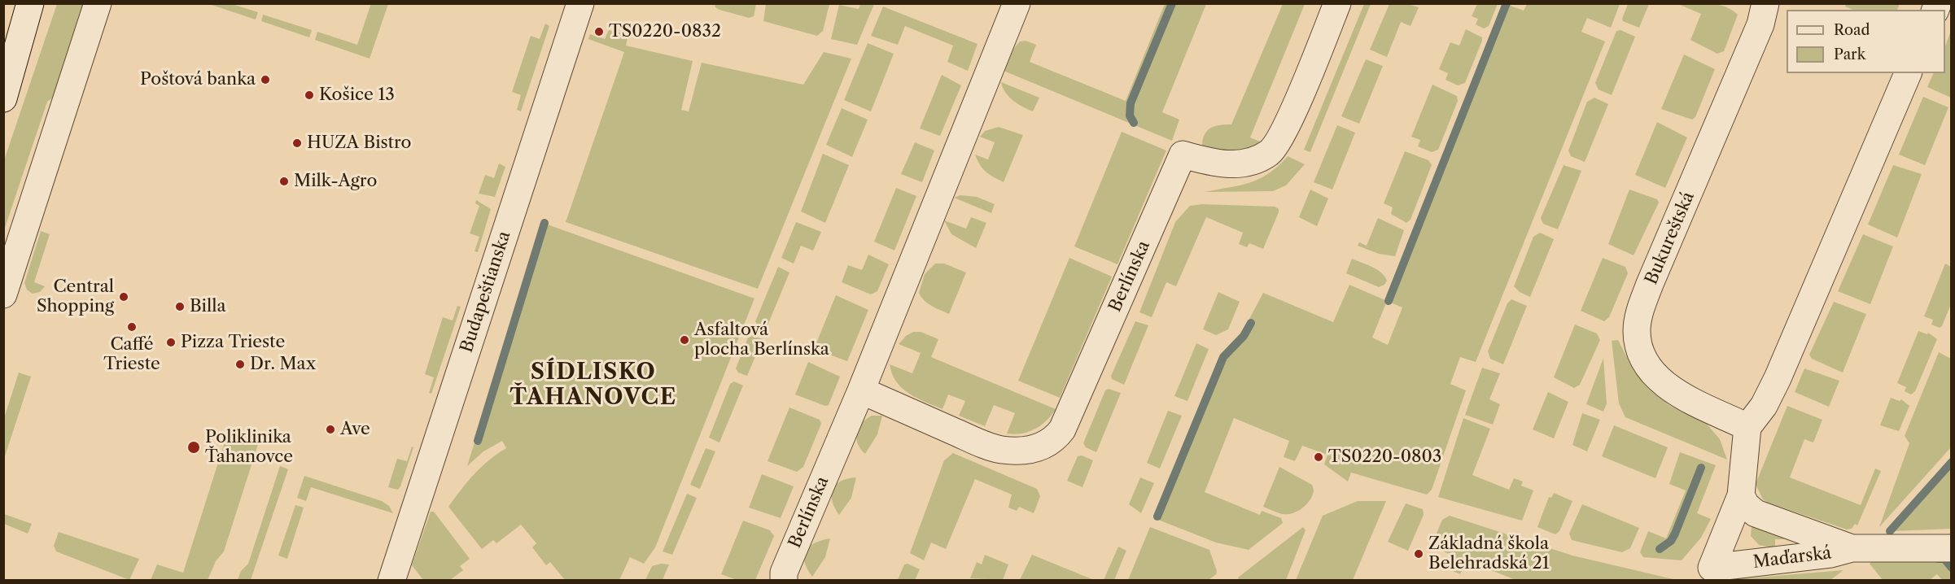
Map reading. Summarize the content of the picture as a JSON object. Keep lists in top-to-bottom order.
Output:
{
  "streets": {
    "street": [
      "Bukureštská",
      "Berlínska",
      "Budapeštianska",
      "Maďarská"
    ]
  },
  "districts": ["SÍDLISKO ŤAHANOVCE"],
  "places": [
    "TS0220-0832",
    "Poštová banka",
    "Košice 13",
    "HUZA Bistro",
    "Milk-Agro",
    "Central Shopping",
    "Billa",
    "Caffé Trieste",
    "Asfaltová plocha Berlínska",
    "Pizza Trieste",
    "Dr. Max",
    "Ave",
    "Poliklinika Ťahanovce",
    "TS0220-0803",
    "Základná škola Belehradská 21"
  ],
  "legend": ["Road", "Park"]
}
